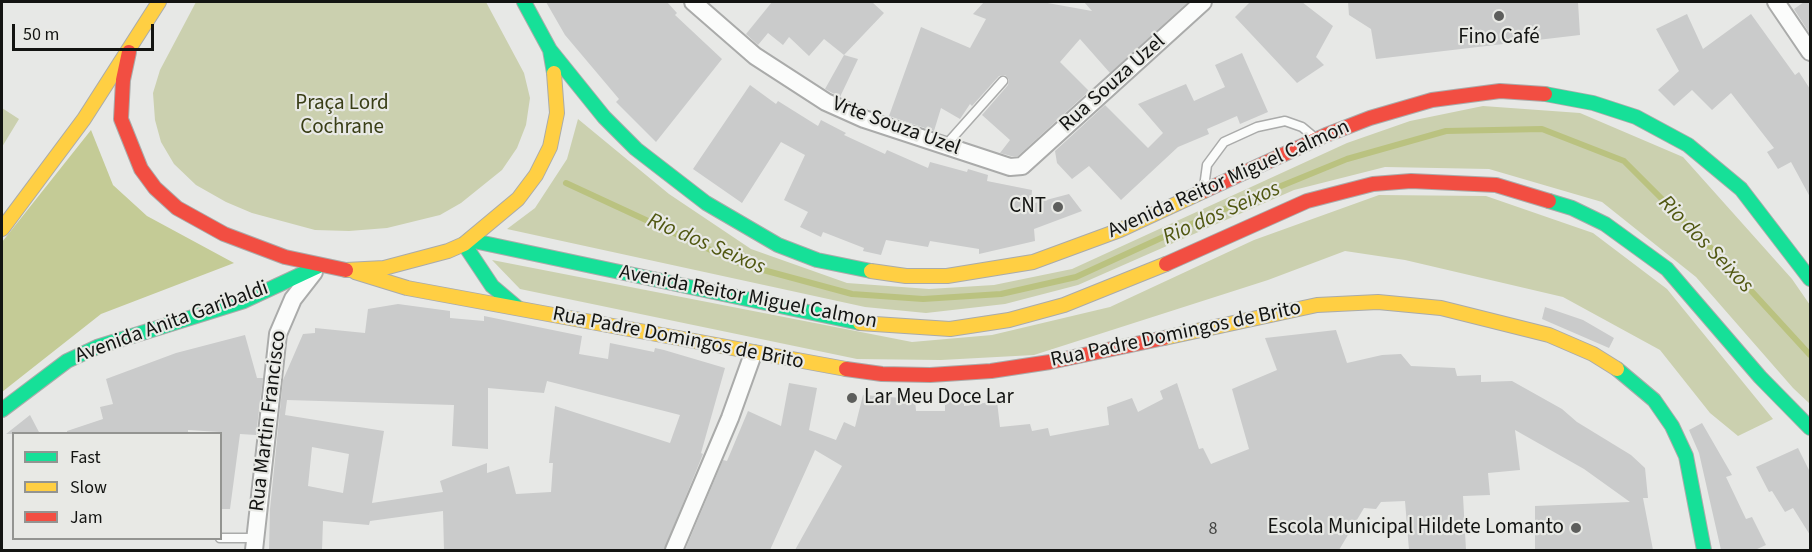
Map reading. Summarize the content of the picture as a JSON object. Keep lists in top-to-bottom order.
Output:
{
  "streets": {
    "main road": ["Avenida Reitor Miguel Calmon", "Avenida Anita Garibaldi", "Rua Padre Domingos de Brito"],
    "street": ["Rua Souza Uzel", "Vrte Souza Uzel", "Rua Martin Francisco"]
  },
  "crossings": [
    ["Rua Souza Uzel", "Vrte Souza Uzel"],
    ["Avenida Reitor Miguel Calmon", "Avenida Anita Garibaldi"],
    ["Avenida Reitor Miguel Calmon", "Rua Padre Domingos de Brito"],
    ["Avenida Anita Garibaldi", "Rua Padre Domingos de Brito"],
    ["Avenida Anita Garibaldi", "Rua Martin Francisco"]
  ],
  "water": ["Rio dos Seixos"],
  "parks": ["Praça Lord Cochrane"],
  "places": [
    "Fino Café",
    "CNT",
    "Lar Meu Doce Lar",
    "Escola Municipal Hildete Lomanto"
  ],
  "house_numbers": ["8"],
  "legend": ["Fast", "Slow", "Jam"],
  "scale_bar": "50 m"
}
